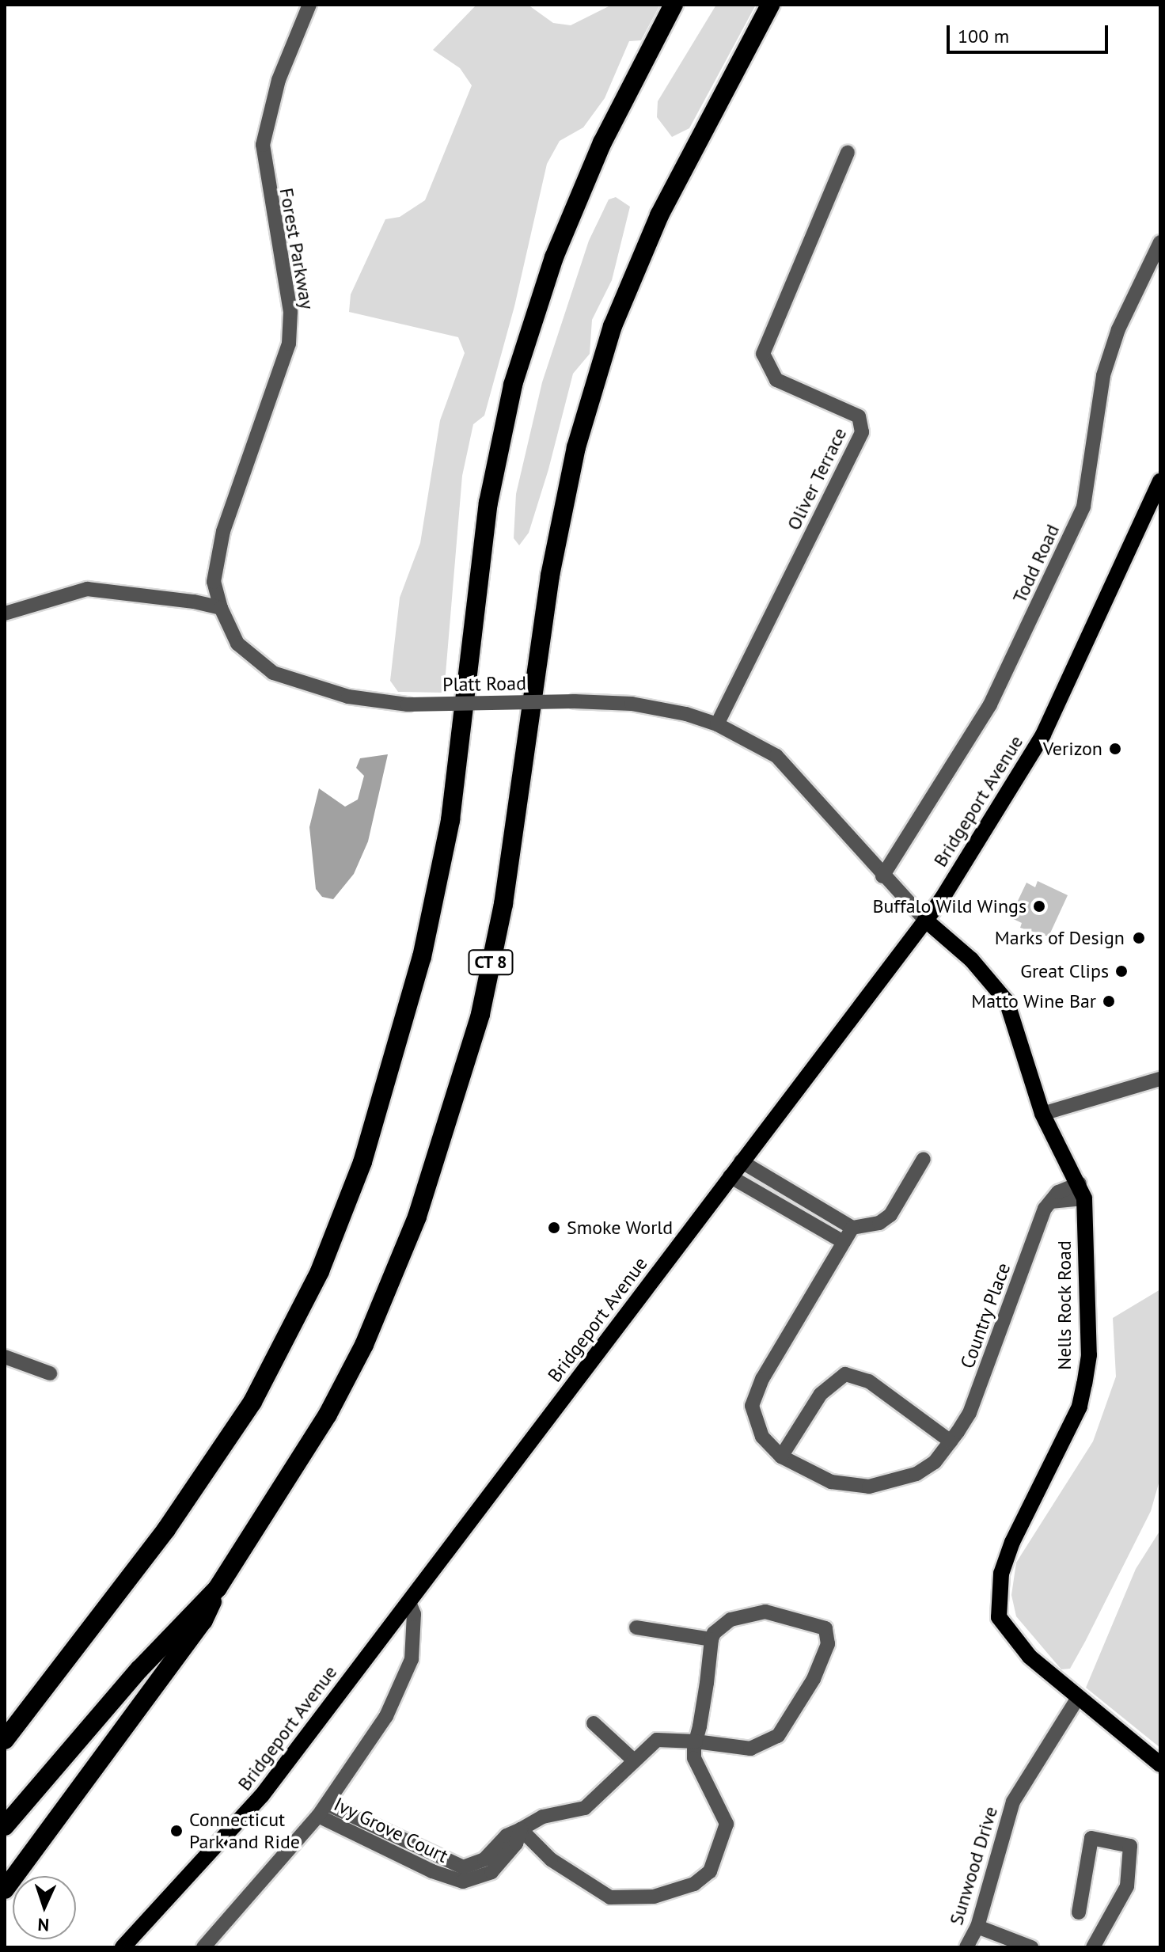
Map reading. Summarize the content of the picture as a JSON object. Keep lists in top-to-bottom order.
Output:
{
  "streets": {
    "highway": ["CT 8"],
    "main road": ["Bridgeport Avenue", "Nells Rock Road"],
    "street": [
      "Forest Parkway",
      "Oliver Terrace",
      "Todd Road",
      "Platt Road",
      "Country Place",
      "Ivy Grove Court",
      "Sunwood Drive"
    ]
  },
  "crossings": [
    ["Forest Parkway", "Platt Road"],
    ["Oliver Terrace", "Platt Road"],
    ["Todd Road", "Platt Road"],
    ["Platt Road", "Bridgeport Avenue"],
    ["Platt Road", "Nells Rock Road"],
    ["Bridgeport Avenue", "Nells Rock Road"],
    ["Nells Rock Road", "Country Place"],
    ["Nells Rock Road", "Sunwood Drive"]
  ],
  "places": [
    "Verizon",
    "Buffalo Wild Wings",
    "Marks of Design",
    "Great Clips",
    "Matto Wine Bar",
    "Smoke World",
    "Connecticut Park and Ride"
  ],
  "scale_bar": "100 m",
  "north": "bottom"
}
